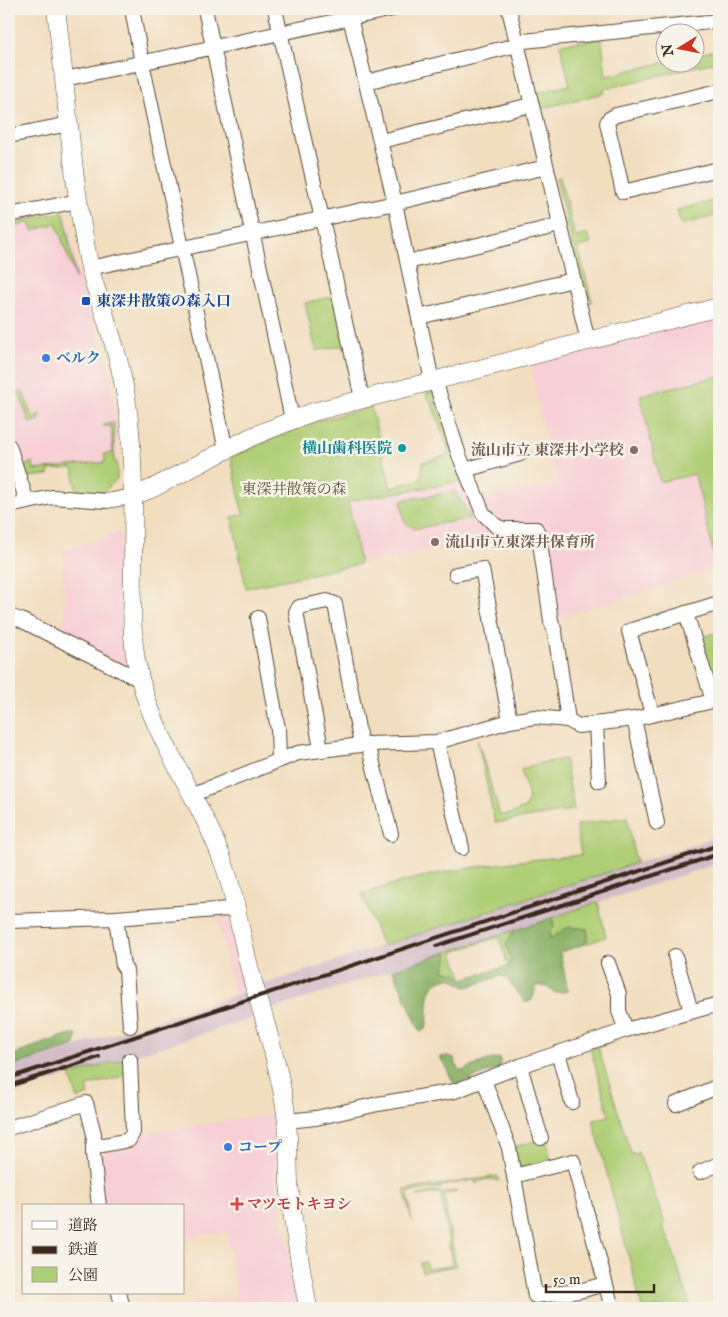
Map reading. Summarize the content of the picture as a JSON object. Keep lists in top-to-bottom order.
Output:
{
  "parks": ["東深井散策の森"],
  "places": {
    "transit": ["東深井散策の森入口"],
    "other": [
      "ベルク",
      "横山歯科医院",
      "流山市立 東深井小学校",
      "流山市立東深井保育所",
      "コープ"
    ],
    "health": ["マツモトキヨシ"]
  },
  "legend": ["道路", "鉄道", "公園"],
  "scale_bar": "50 m",
  "north": "left"
}
